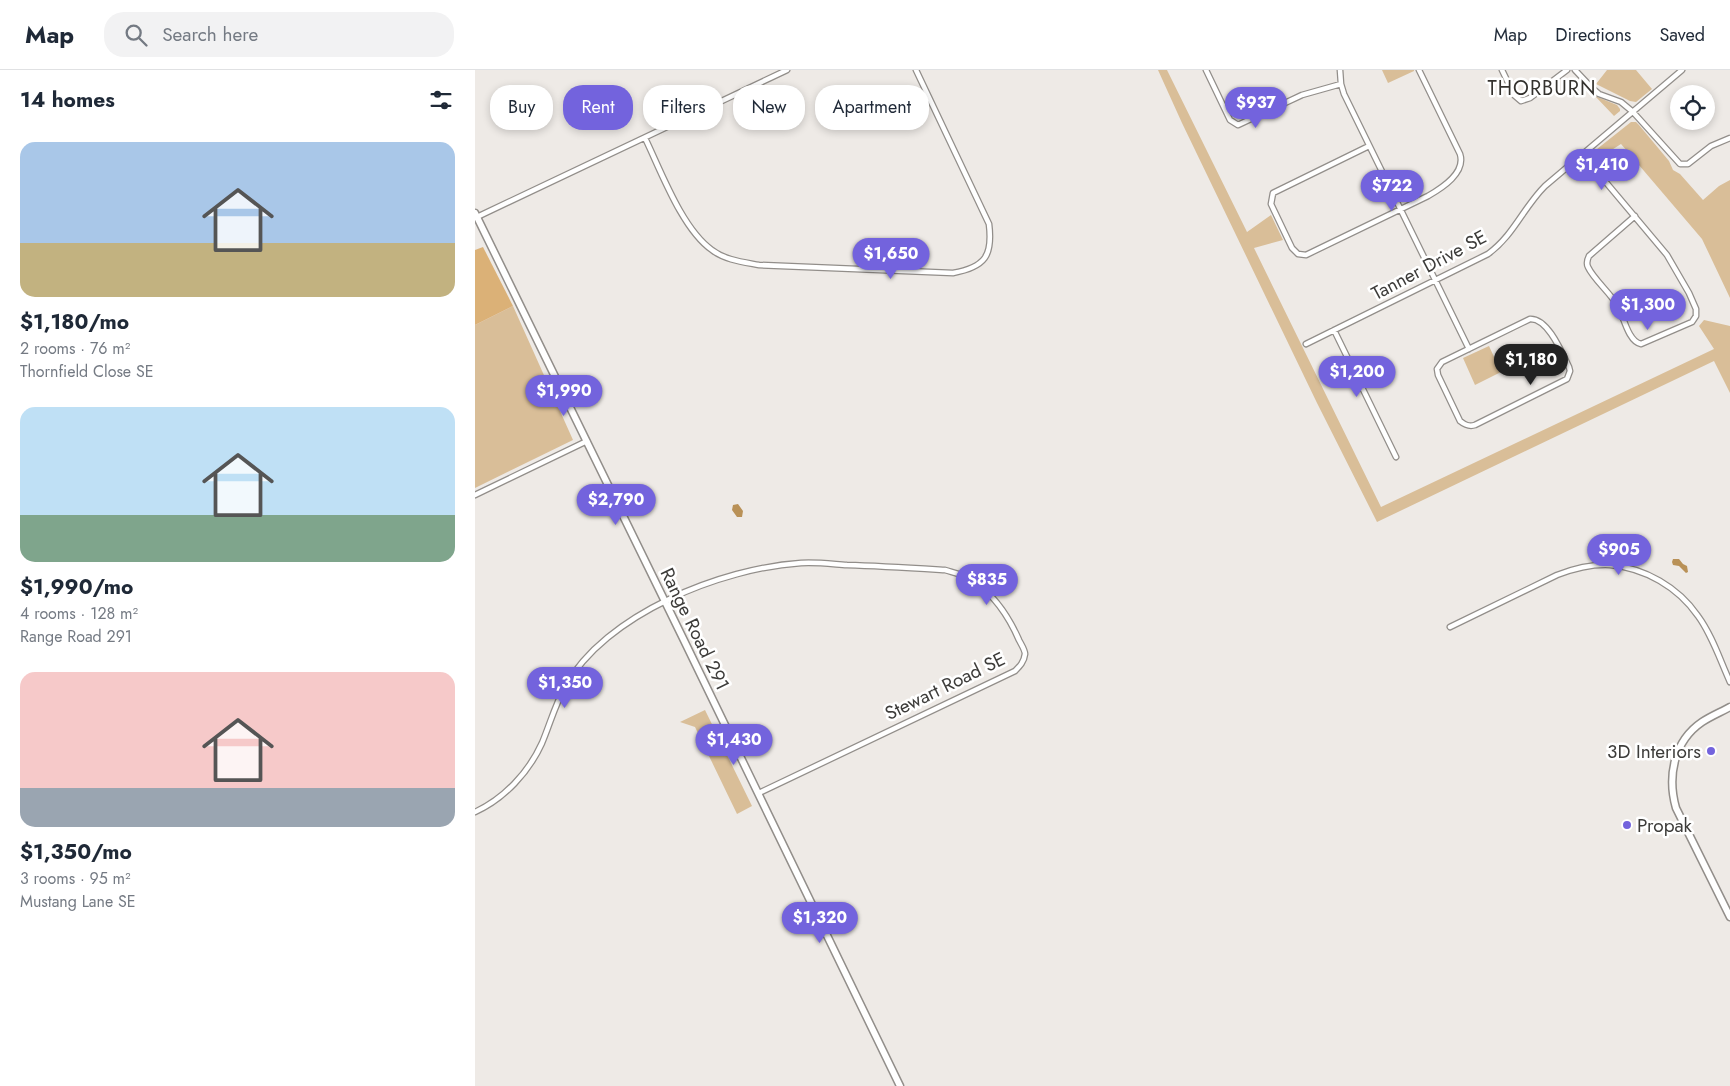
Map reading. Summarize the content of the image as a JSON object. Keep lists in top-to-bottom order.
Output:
{
  "streets": {
    "street": ["Tanner Drive SE", "Range Road 291", "Stewart Road SE"]
  },
  "crossings": [
    ["Range Road 291", "Stewart Road SE"]
  ],
  "districts": ["THORBURN"],
  "places": ["3D Interiors", "Propak"],
  "page": {
    "header": "Map",
    "search": "Search here",
    "nav": ["Map", "Directions", "Saved"],
    "heading": "14 homes",
    "chip": [
      "Buy",
      "Rent",
      "Filters",
      "New",
      "Apartment"
    ],
    "price": [
      "$937",
      "$1,410",
      "$722",
      "$1,650",
      "$1,300",
      "$1,180",
      "$1,200",
      "$1,990",
      "$2,790",
      "$905",
      "$835",
      "$1,350",
      "$1,430",
      "$1,320"
    ],
    "list": [
      {
        "name": "$1,180/mo",
        "note": "2 rooms · 76 m² · Thornfield Close SE"
      },
      {
        "name": "$1,990/mo",
        "note": "4 rooms · 128 m² · Range Road 291"
      },
      {
        "name": "$1,350/mo",
        "note": "3 rooms · 95 m² · Mustang Lane SE"
      }
    ]
  }
}
